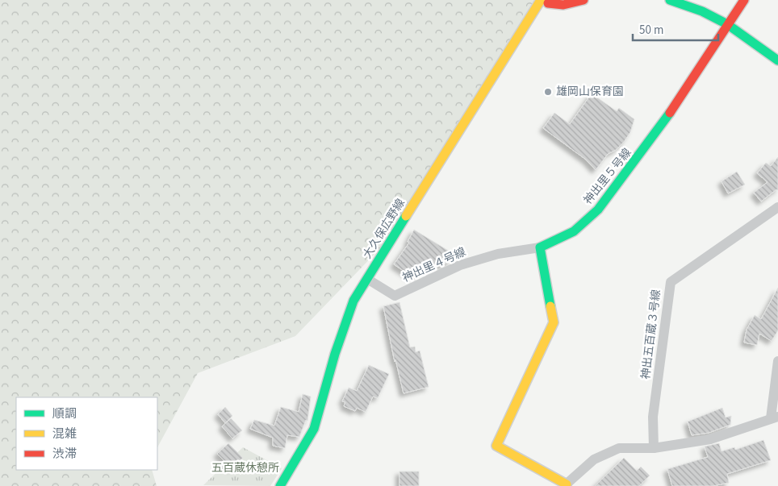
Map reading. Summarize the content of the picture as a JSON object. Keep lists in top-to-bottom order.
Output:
{
  "streets": {
    "street": [
      "神出里５号線",
      "大久保広野線",
      "神出里４号線",
      "神出五百蔵３号線"
    ]
  },
  "crossings": [
    ["神出里５号線", "神出里４号線"],
    ["大久保広野線", "神出里４号線"]
  ],
  "parks": ["五百蔵休憩所"],
  "places": ["雄岡山保育園"],
  "legend": ["順調", "混雑", "渋滞"],
  "scale_bar": "50 m"
}
